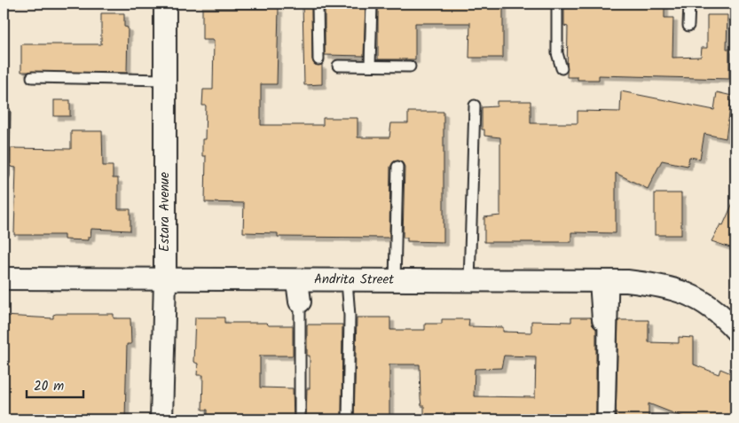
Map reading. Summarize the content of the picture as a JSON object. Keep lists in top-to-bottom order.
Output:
{
  "streets": {
    "street": ["Estara Avenue", "Andrita Street"]
  },
  "crossings": [
    ["Estara Avenue", "Andrita Street"]
  ],
  "scale_bar": "20 m"
}
